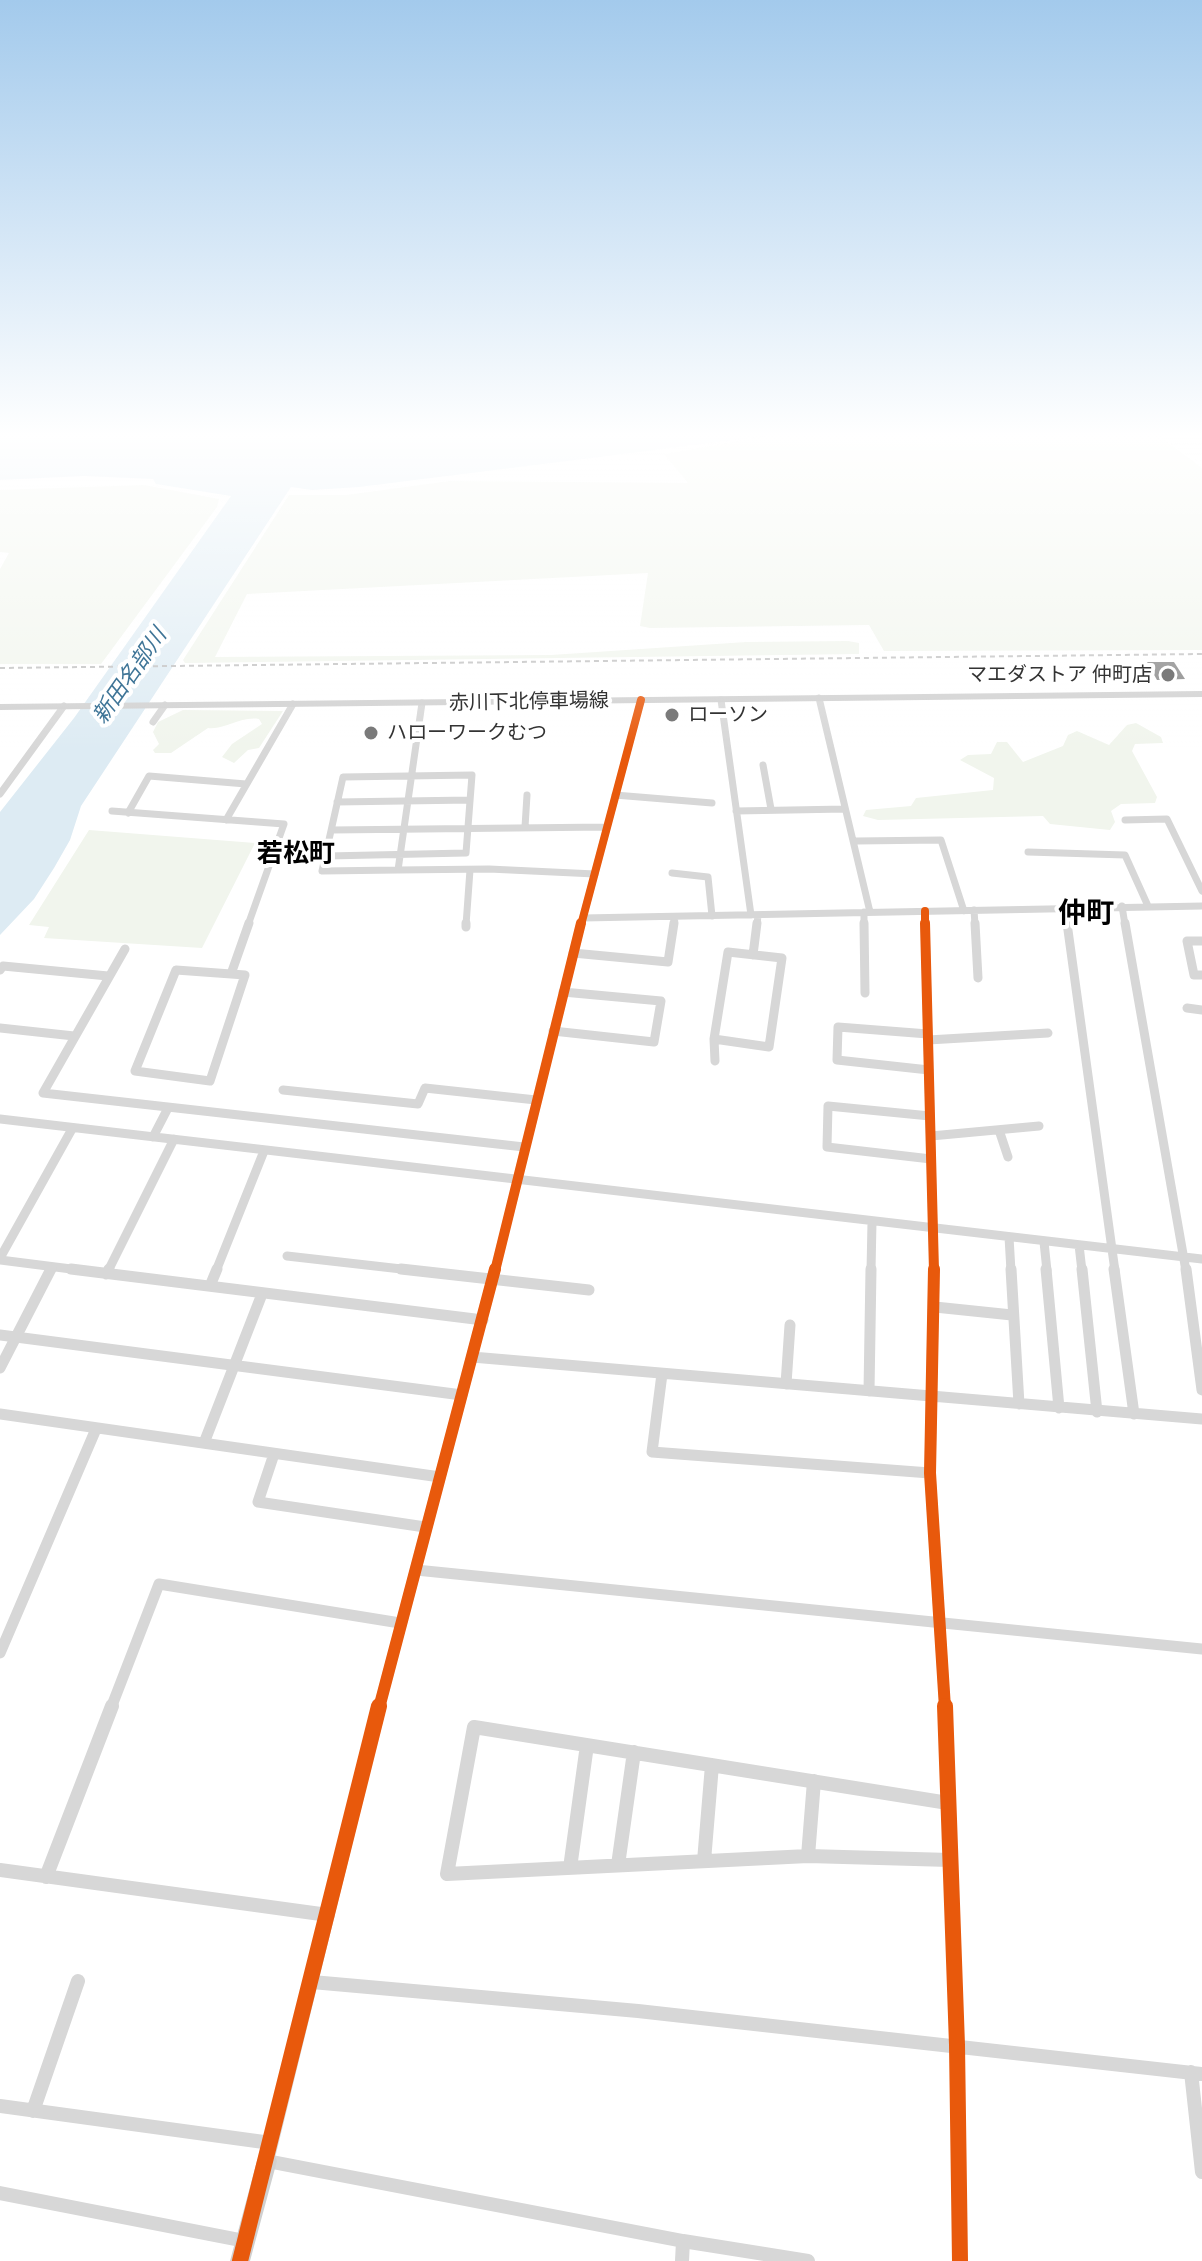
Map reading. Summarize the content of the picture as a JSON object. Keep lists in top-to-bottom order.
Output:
{
  "streets": {
    "main road": ["赤川下北停車場線"]
  },
  "districts": ["若松町", "仲町"],
  "water": ["新田名部川"],
  "places": ["マエダストア 仲町店", "ローソン", "ハローワークむつ"]
}
